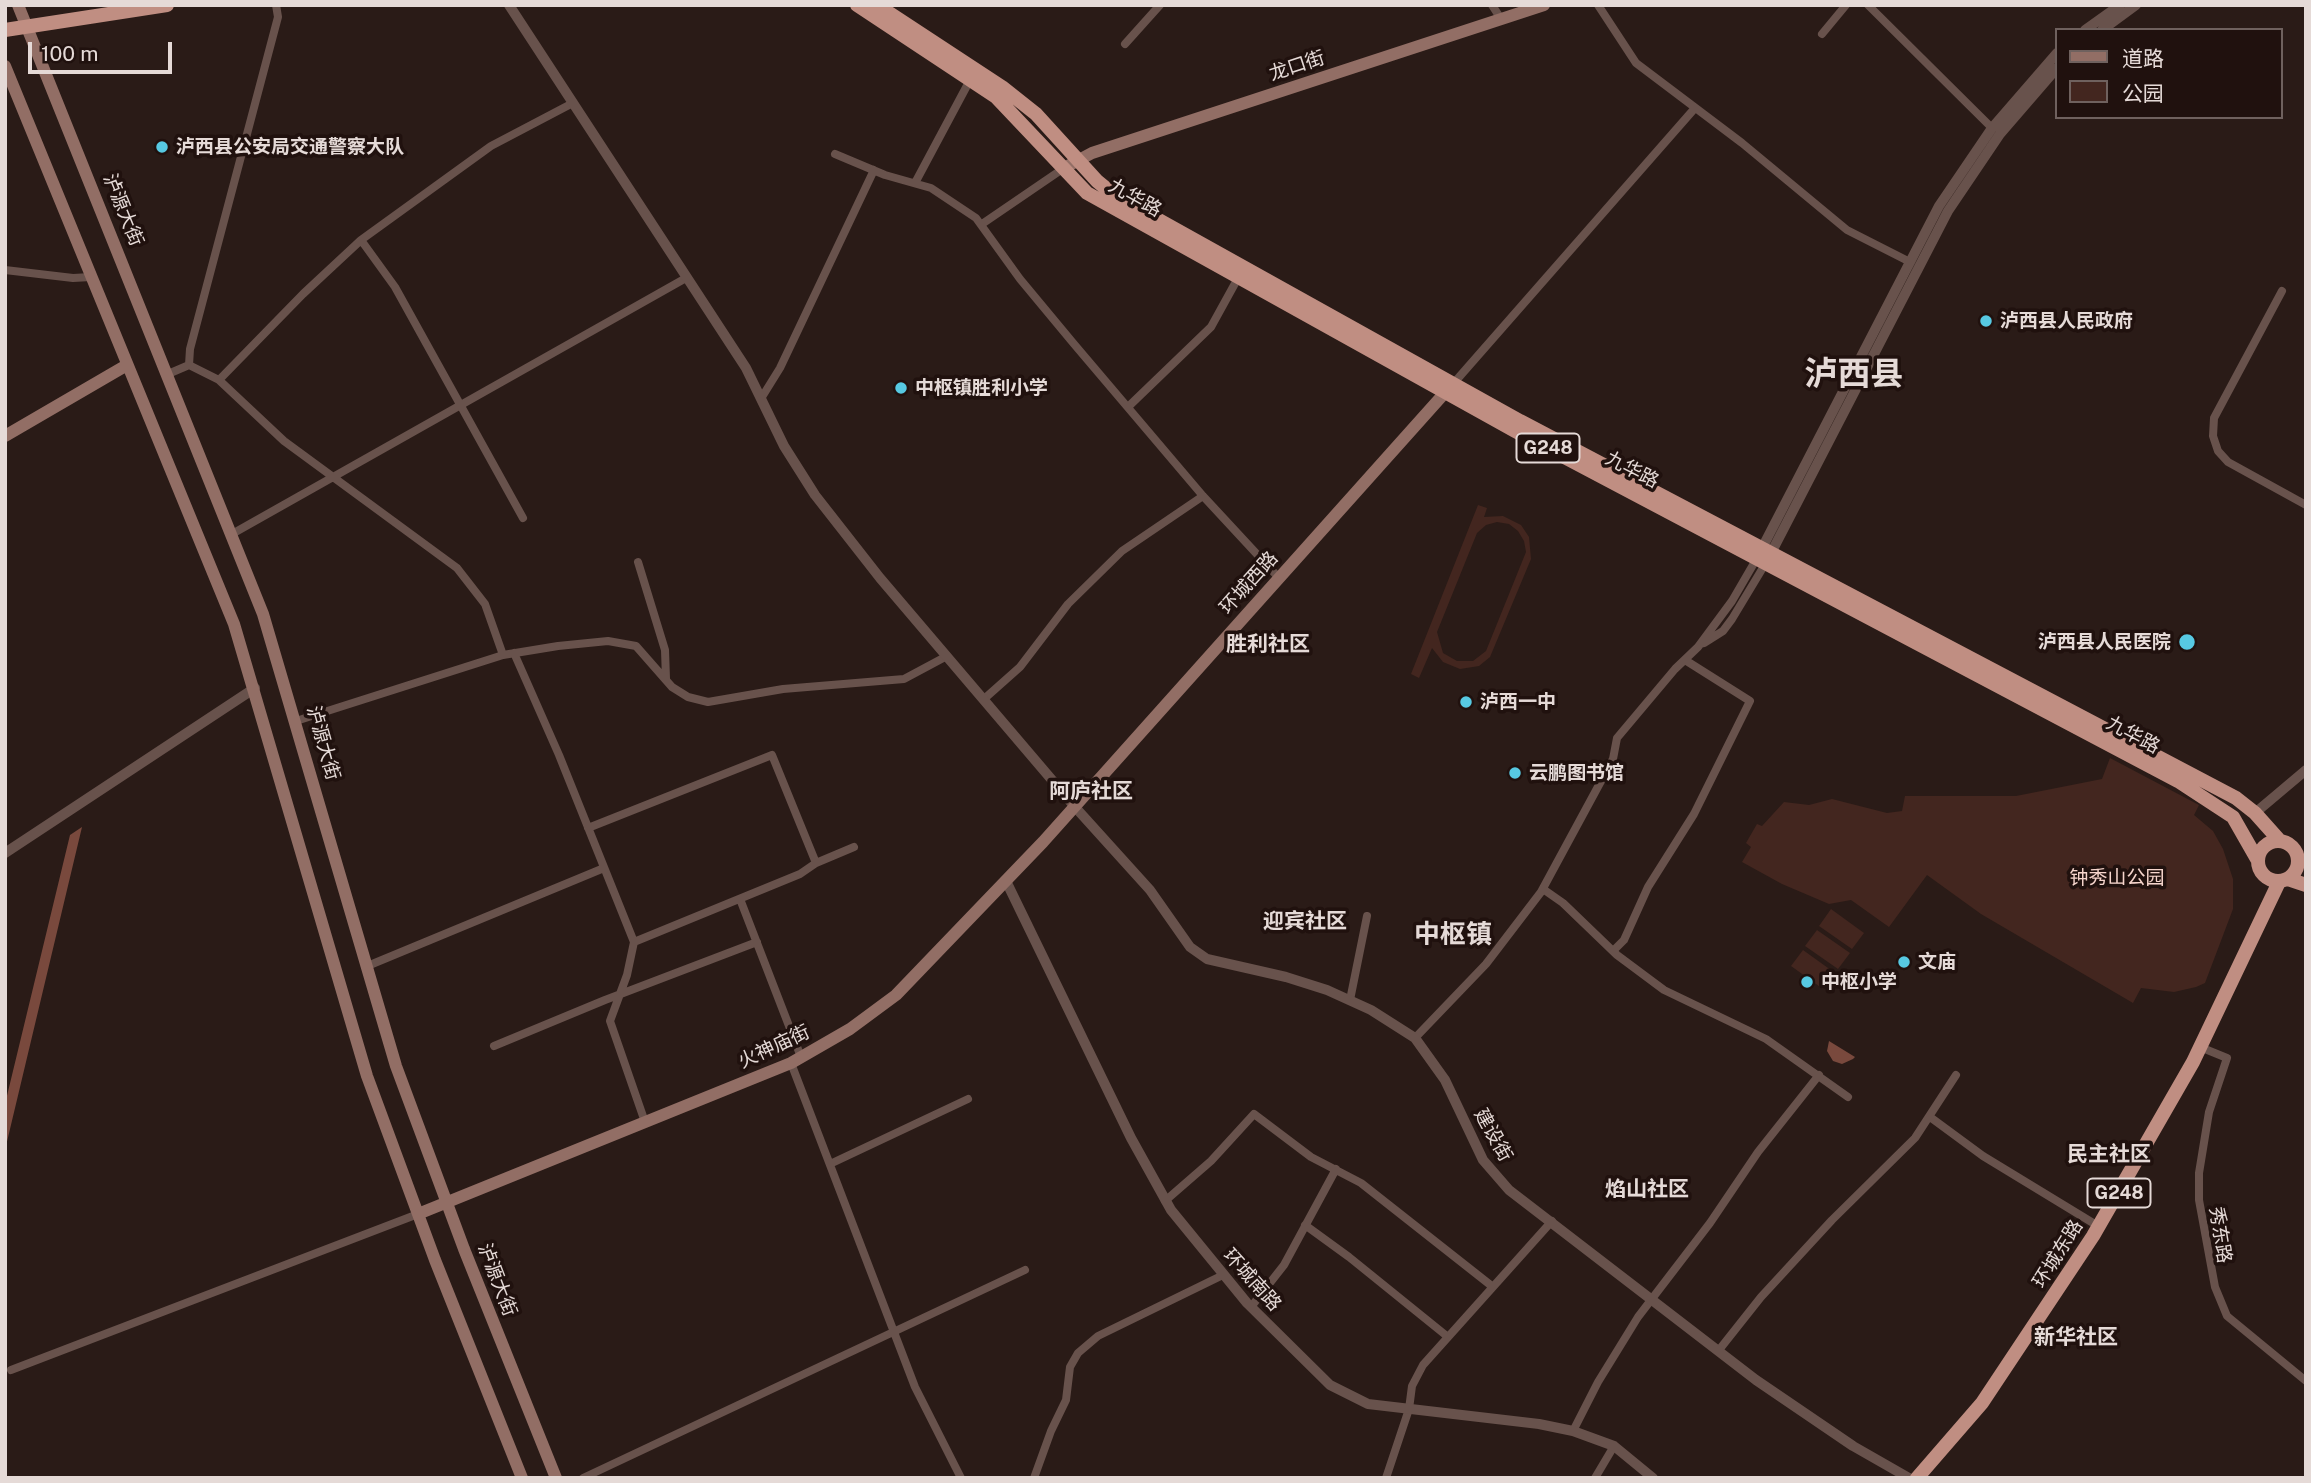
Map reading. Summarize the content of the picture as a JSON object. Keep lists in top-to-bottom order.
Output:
{
  "streets": {
    "highway": ["九华路", "G248", "环城东路"],
    "main road": [
      "龙口街",
      "泸源大街",
      "环城西路",
      "火神庙街"
    ],
    "street": ["建设街", "秀东路", "环城南路"]
  },
  "crossings": [
    ["龙口街", "九华路"],
    ["九华路", "环城西路"],
    ["九华路", "环城东路"],
    ["泸源大街", "火神庙街"],
    ["环城西路", "火神庙街"],
    ["环城西路", "建设街"],
    ["火神庙街", "建设街"],
    ["火神庙街", "环城南路"],
    ["秀东路", "环城东路"]
  ],
  "districts": [
    "泸西县",
    "胜利社区",
    "阿庐社区",
    "迎宾社区",
    "中枢镇",
    "民主社区",
    "焰山社区",
    "新华社区"
  ],
  "parks": ["钟秀山公园"],
  "places": [
    "泸西县公安局交通警察大队",
    "泸西县人民政府",
    "中枢镇胜利小学",
    "泸西县人民医院",
    "泸西一中",
    "云鹏图书馆",
    "文庙",
    "中枢小学"
  ],
  "legend": ["道路", "公园"],
  "scale_bar": "100 m"
}
